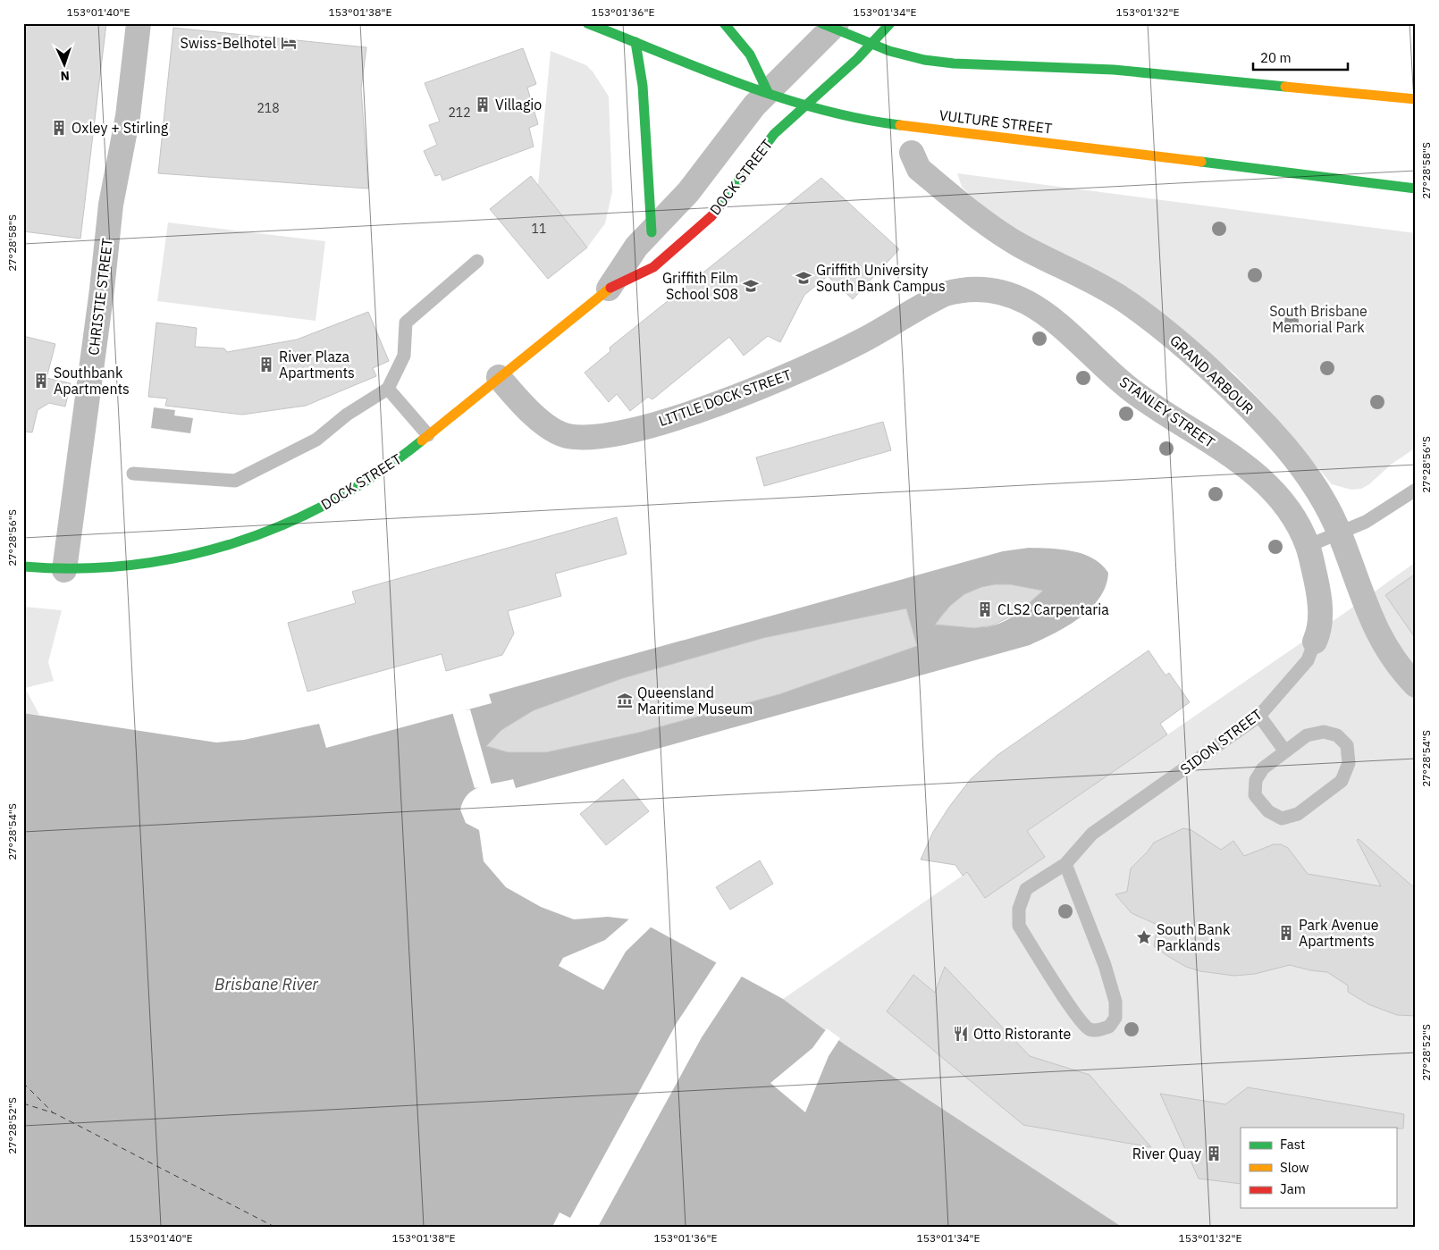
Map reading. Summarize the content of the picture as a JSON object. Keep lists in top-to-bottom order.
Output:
{
  "streets": {
    "main road": ["VULTURE STREET", "DOCK STREET"],
    "street": [
      "CHRISTIE STREET",
      "GRAND ARBOUR",
      "LITTLE DOCK STREET",
      "STANLEY STREET",
      "SIDON STREET"
    ]
  },
  "crossings": [
    ["VULTURE STREET", "DOCK STREET"],
    ["DOCK STREET", "CHRISTIE STREET"],
    ["DOCK STREET", "LITTLE DOCK STREET"],
    ["LITTLE DOCK STREET", "STANLEY STREET"],
    ["STANLEY STREET", "SIDON STREET"]
  ],
  "water": ["Brisbane River"],
  "parks": ["South Brisbane Memorial Park"],
  "places": {
    "hotel": ["Swiss-Belhotel"],
    "building": [
      "Villagio",
      "Oxley + Stirling",
      "River Plaza Apartments",
      "Southbank Apartments",
      "CLS2 Carpentaria",
      "Park Avenue Apartments",
      "River Quay"
    ],
    "school or university": ["Griffith University South Bank Campus", "Griffith Film School S08"],
    "museum": ["Queensland Maritime Museum"],
    "place": ["South Bank Parklands"],
    "restaurant": ["Otto Ristorante"]
  },
  "house_numbers": ["218", "212", "11"],
  "legend": ["Fast", "Slow", "Jam"],
  "scale_bar": "20 m",
  "north": "bottom",
  "coordinates": [
    "153°01'40\"E",
    "153°01'38\"E",
    "153°01'36\"E",
    "153°01'34\"E",
    "153°01'32\"E",
    "27°28'58\"S",
    "27°28'56\"S",
    "27°28'54\"S",
    "27°28'52\"S"
  ]
}
